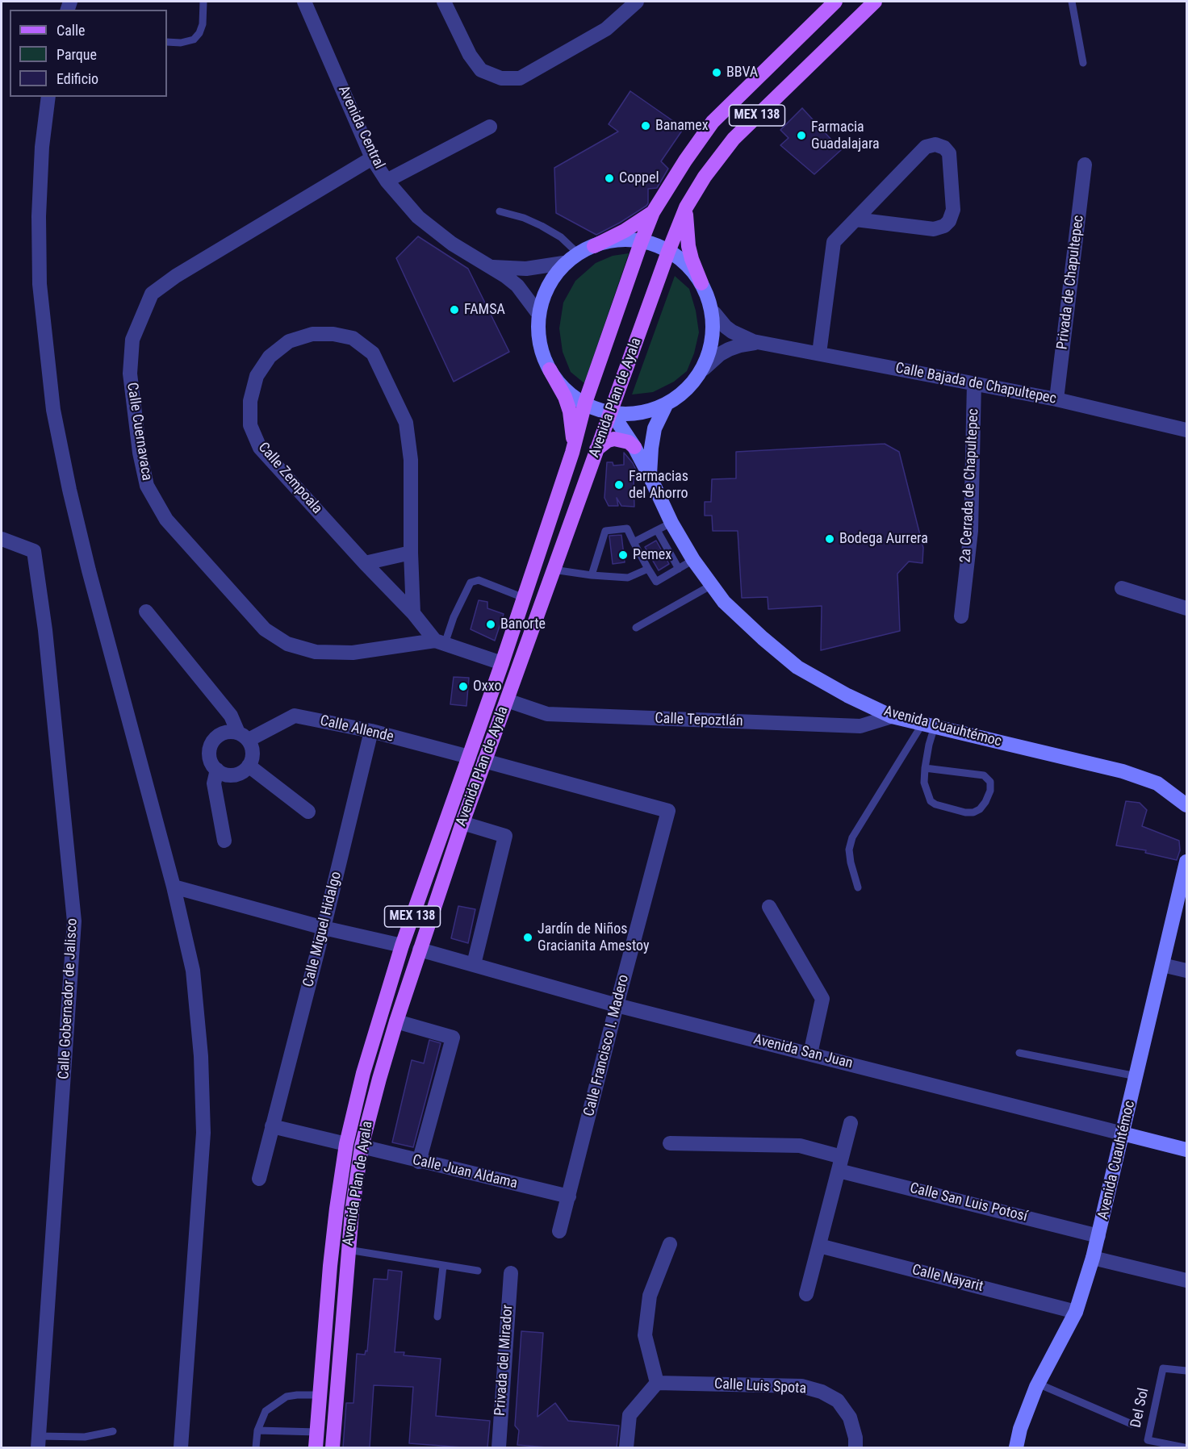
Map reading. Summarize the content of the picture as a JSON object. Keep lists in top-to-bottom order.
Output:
{
  "streets": {
    "main road": [
      "MEX 138",
      "Avenida Plan de Ayala",
      "Avenida Cuauhtémoc",
      "Avenida San Juan"
    ],
    "street": [
      "Avenida Central",
      "Privada de Chapultepec",
      "Calle Bajada de Chapultepec",
      "Calle Cuernavaca",
      "Calle Zempoala",
      "2a Cerrada de Chapultepec",
      "Calle Tepoztlán",
      "Calle Allende",
      "Calle Miguel Hidalgo",
      "Calle Gobernador de Jalisco",
      "Calle Francisco I. Madero",
      "Calle Juan Aldama",
      "Calle San Luis Potosí",
      "Calle Nayarit",
      "Privada del Mirador",
      "Calle Luis Spota"
    ],
    "lane": ["Del Sol"]
  },
  "crossings": [
    ["Avenida Central", "Calle Cuernavaca"],
    ["Privada de Chapultepec", "Calle Bajada de Chapultepec"],
    ["Calle Bajada de Chapultepec", "2a Cerrada de Chapultepec"],
    ["Avenida Plan de Ayala", "Calle Cuernavaca"],
    ["Avenida Plan de Ayala", "Calle Tepoztlán"],
    ["Avenida Plan de Ayala", "Avenida Cuauhtémoc"],
    ["Avenida Plan de Ayala", "Calle Allende"],
    ["Avenida Plan de Ayala", "Calle Francisco I. Madero"],
    ["Avenida Plan de Ayala", "Avenida San Juan"],
    ["Avenida Plan de Ayala", "Calle Juan Aldama"],
    ["Calle Cuernavaca", "Calle Zempoala"],
    ["Calle Tepoztlán", "Avenida Cuauhtémoc"],
    ["Avenida Cuauhtémoc", "Avenida San Juan"],
    ["Avenida Cuauhtémoc", "Calle San Luis Potosí"],
    ["Avenida Cuauhtémoc", "Calle Nayarit"],
    ["Calle Allende", "Calle Miguel Hidalgo"],
    ["Calle Francisco I. Madero", "Avenida San Juan"],
    ["Calle Francisco I. Madero", "Calle Juan Aldama"]
  ],
  "places": [
    "BBVA",
    "Banamex",
    "Farmacia Guadalajara",
    "Coppel",
    "FAMSA",
    "Farmacias del Ahorro",
    "Bodega Aurrera",
    "Pemex",
    "Banorte",
    "Oxxo",
    "Jardín de Niños Gracianita Amestoy"
  ],
  "legend": ["Calle", "Parque", "Edificio"]
}
